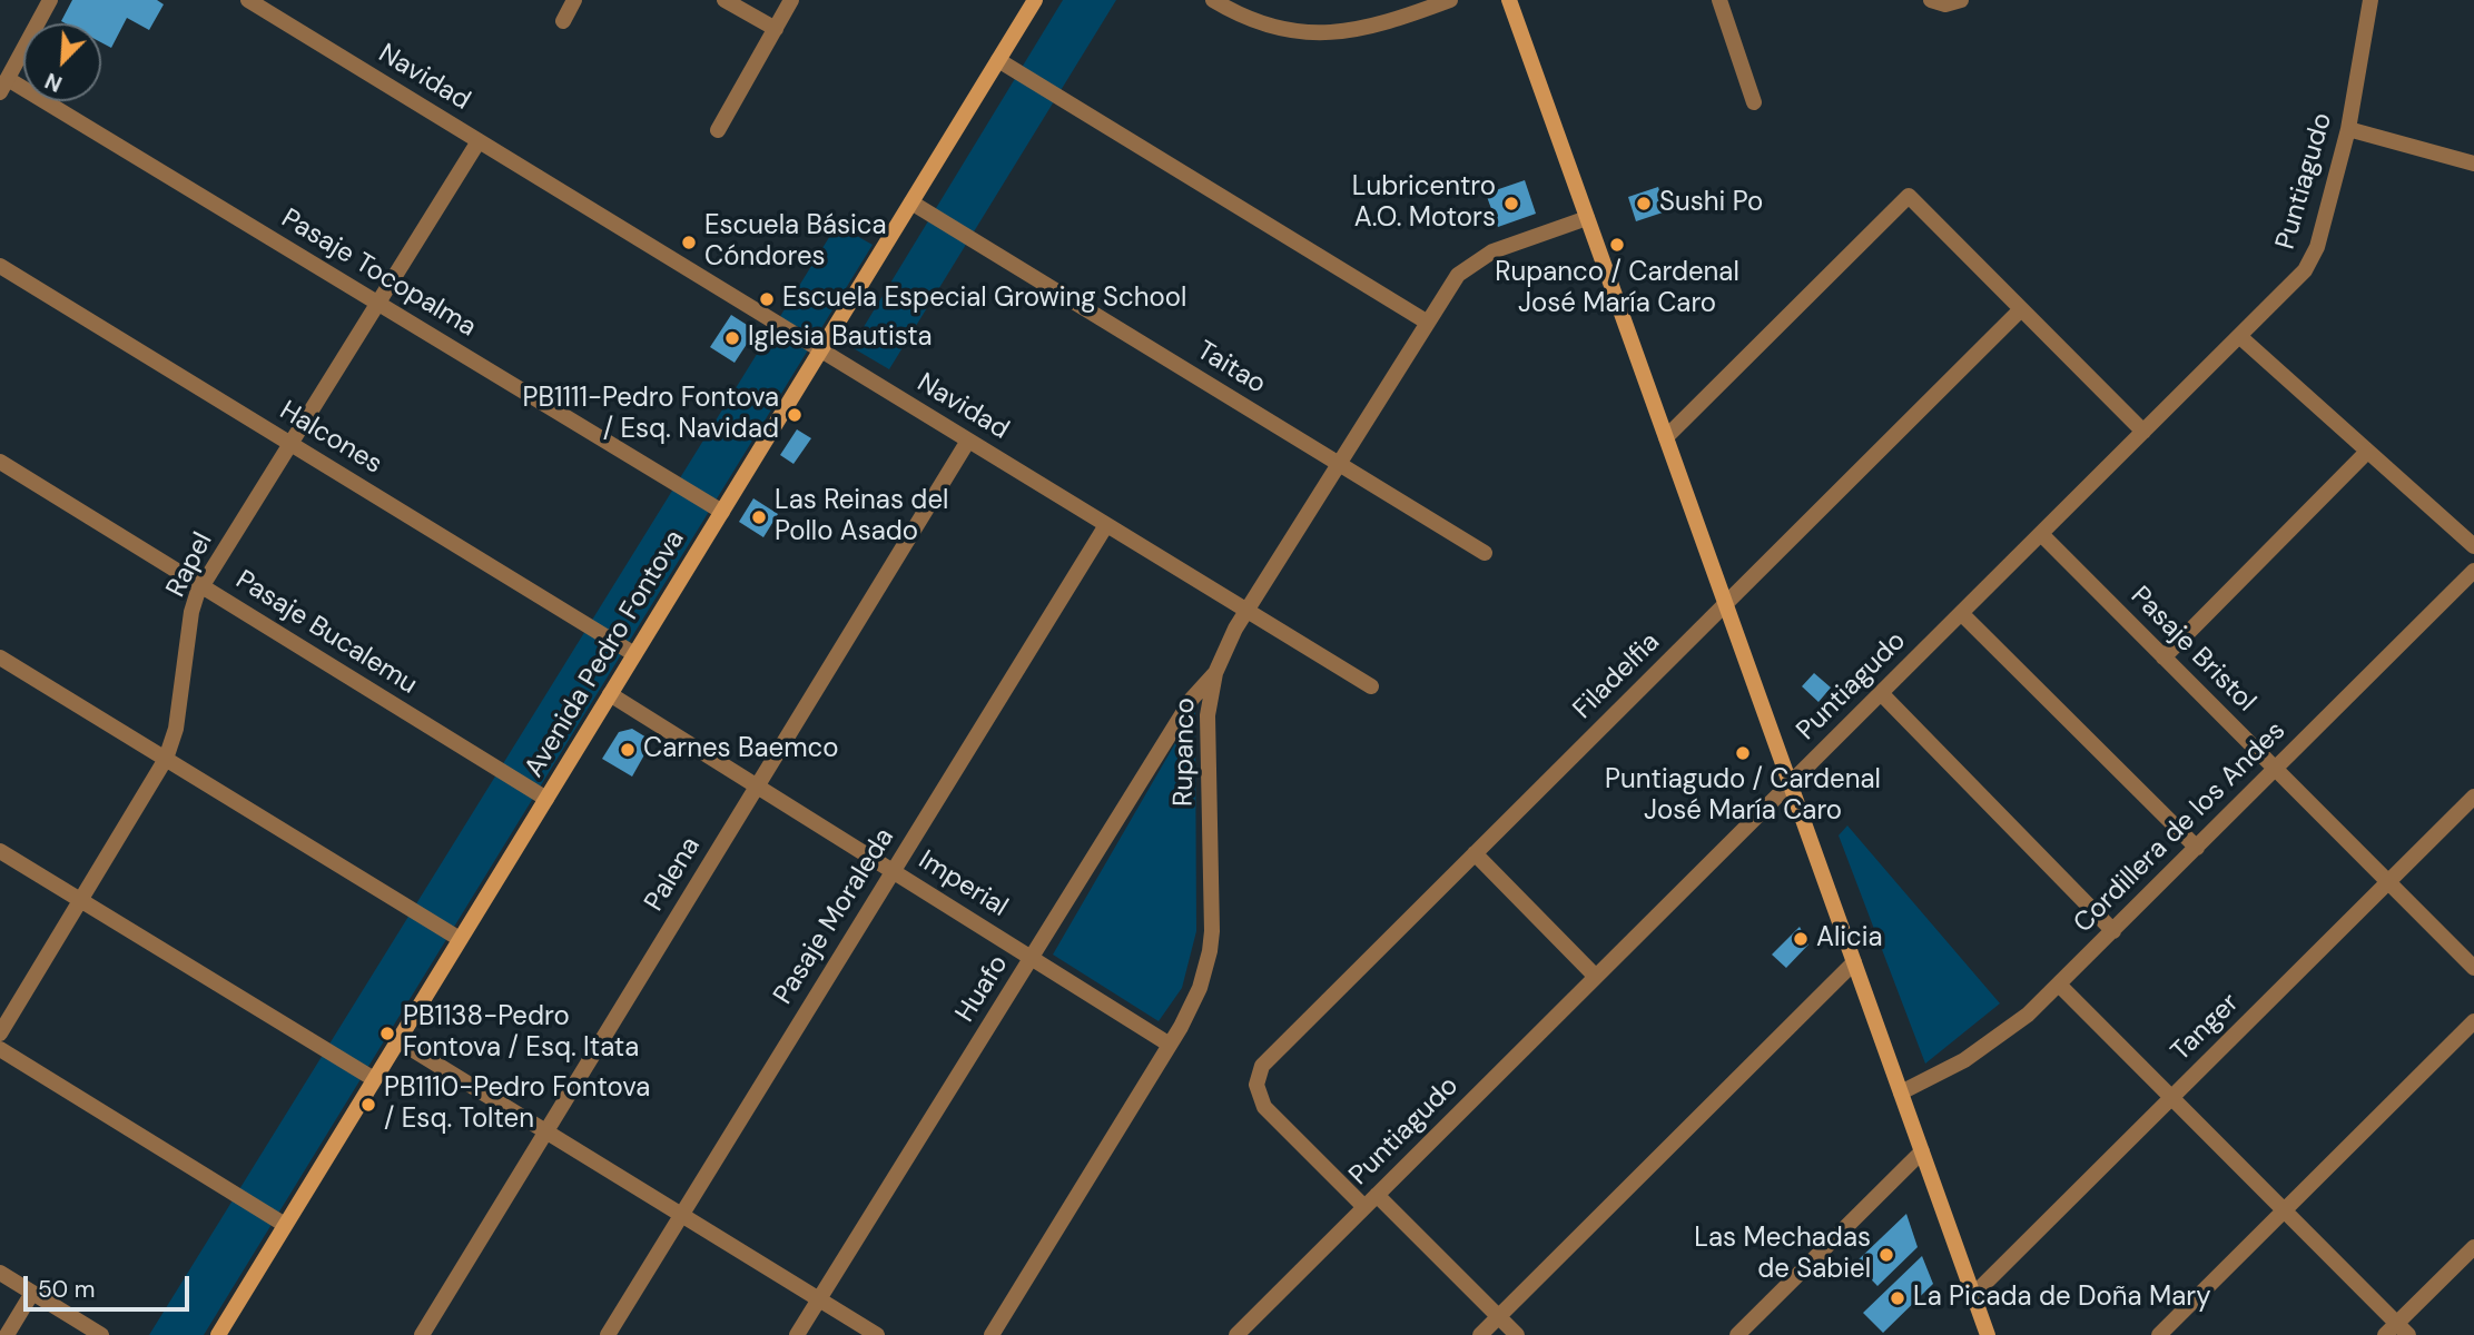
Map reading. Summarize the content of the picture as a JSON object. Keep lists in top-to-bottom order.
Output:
{
  "streets": {
    "main road": ["Avenida Pedro Fontova"],
    "street": [
      "Navidad",
      "Puntiagudo",
      "Pasaje Tocopalma",
      "Taitao",
      "Halcones",
      "Rapel",
      "Pasaje Bucalemu",
      "Pasaje Bristol",
      "Filadelfia",
      "Rupanco",
      "Cordillera de los Andes",
      "Palena",
      "Imperial",
      "Pasaje Moraleda",
      "Huafo",
      "Tanger"
    ]
  },
  "crossings": [
    ["Navidad", "Rapel"],
    ["Navidad", "Avenida Pedro Fontova"],
    ["Navidad", "Rupanco"],
    ["Navidad", "Palena"],
    ["Navidad", "Pasaje Moraleda"],
    ["Puntiagudo", "Pasaje Bristol"],
    ["Puntiagudo", "Filadelfia"],
    ["Pasaje Tocopalma", "Rapel"],
    ["Pasaje Tocopalma", "Avenida Pedro Fontova"],
    ["Taitao", "Avenida Pedro Fontova"],
    ["Taitao", "Rupanco"],
    ["Halcones", "Rapel"],
    ["Halcones", "Avenida Pedro Fontova"],
    ["Rapel", "Pasaje Bucalemu"],
    ["Pasaje Bucalemu", "Avenida Pedro Fontova"],
    ["Pasaje Bristol", "Cordillera de los Andes"],
    ["Pasaje Bristol", "Tanger"],
    ["Avenida Pedro Fontova", "Imperial"],
    ["Rupanco", "Imperial"],
    ["Rupanco", "Huafo"],
    ["Palena", "Imperial"],
    ["Imperial", "Pasaje Moraleda"],
    ["Imperial", "Huafo"]
  ],
  "places": [
    "Lubricentro A.O. Motors",
    "Sushi Po",
    "Escuela Básica Cóndores",
    "Rupanco / Cardenal José María Caro",
    "Escuela Especial Growing School",
    "Iglesia Bautista",
    "PB1111-Pedro Fontova / Esq. Navidad",
    "Las Reinas del Pollo Asado",
    "Carnes Baemco",
    "Puntiagudo / Cardenal José María Caro",
    "Alicia",
    "PB1138-Pedro Fontova / Esq. Itata",
    "PB1110-Pedro Fontova / Esq. Tolten",
    "Las Mechadas de Sabiel",
    "La Picada de Doña Mary"
  ],
  "scale_bar": "50 m",
  "north": "bottom left"
}
